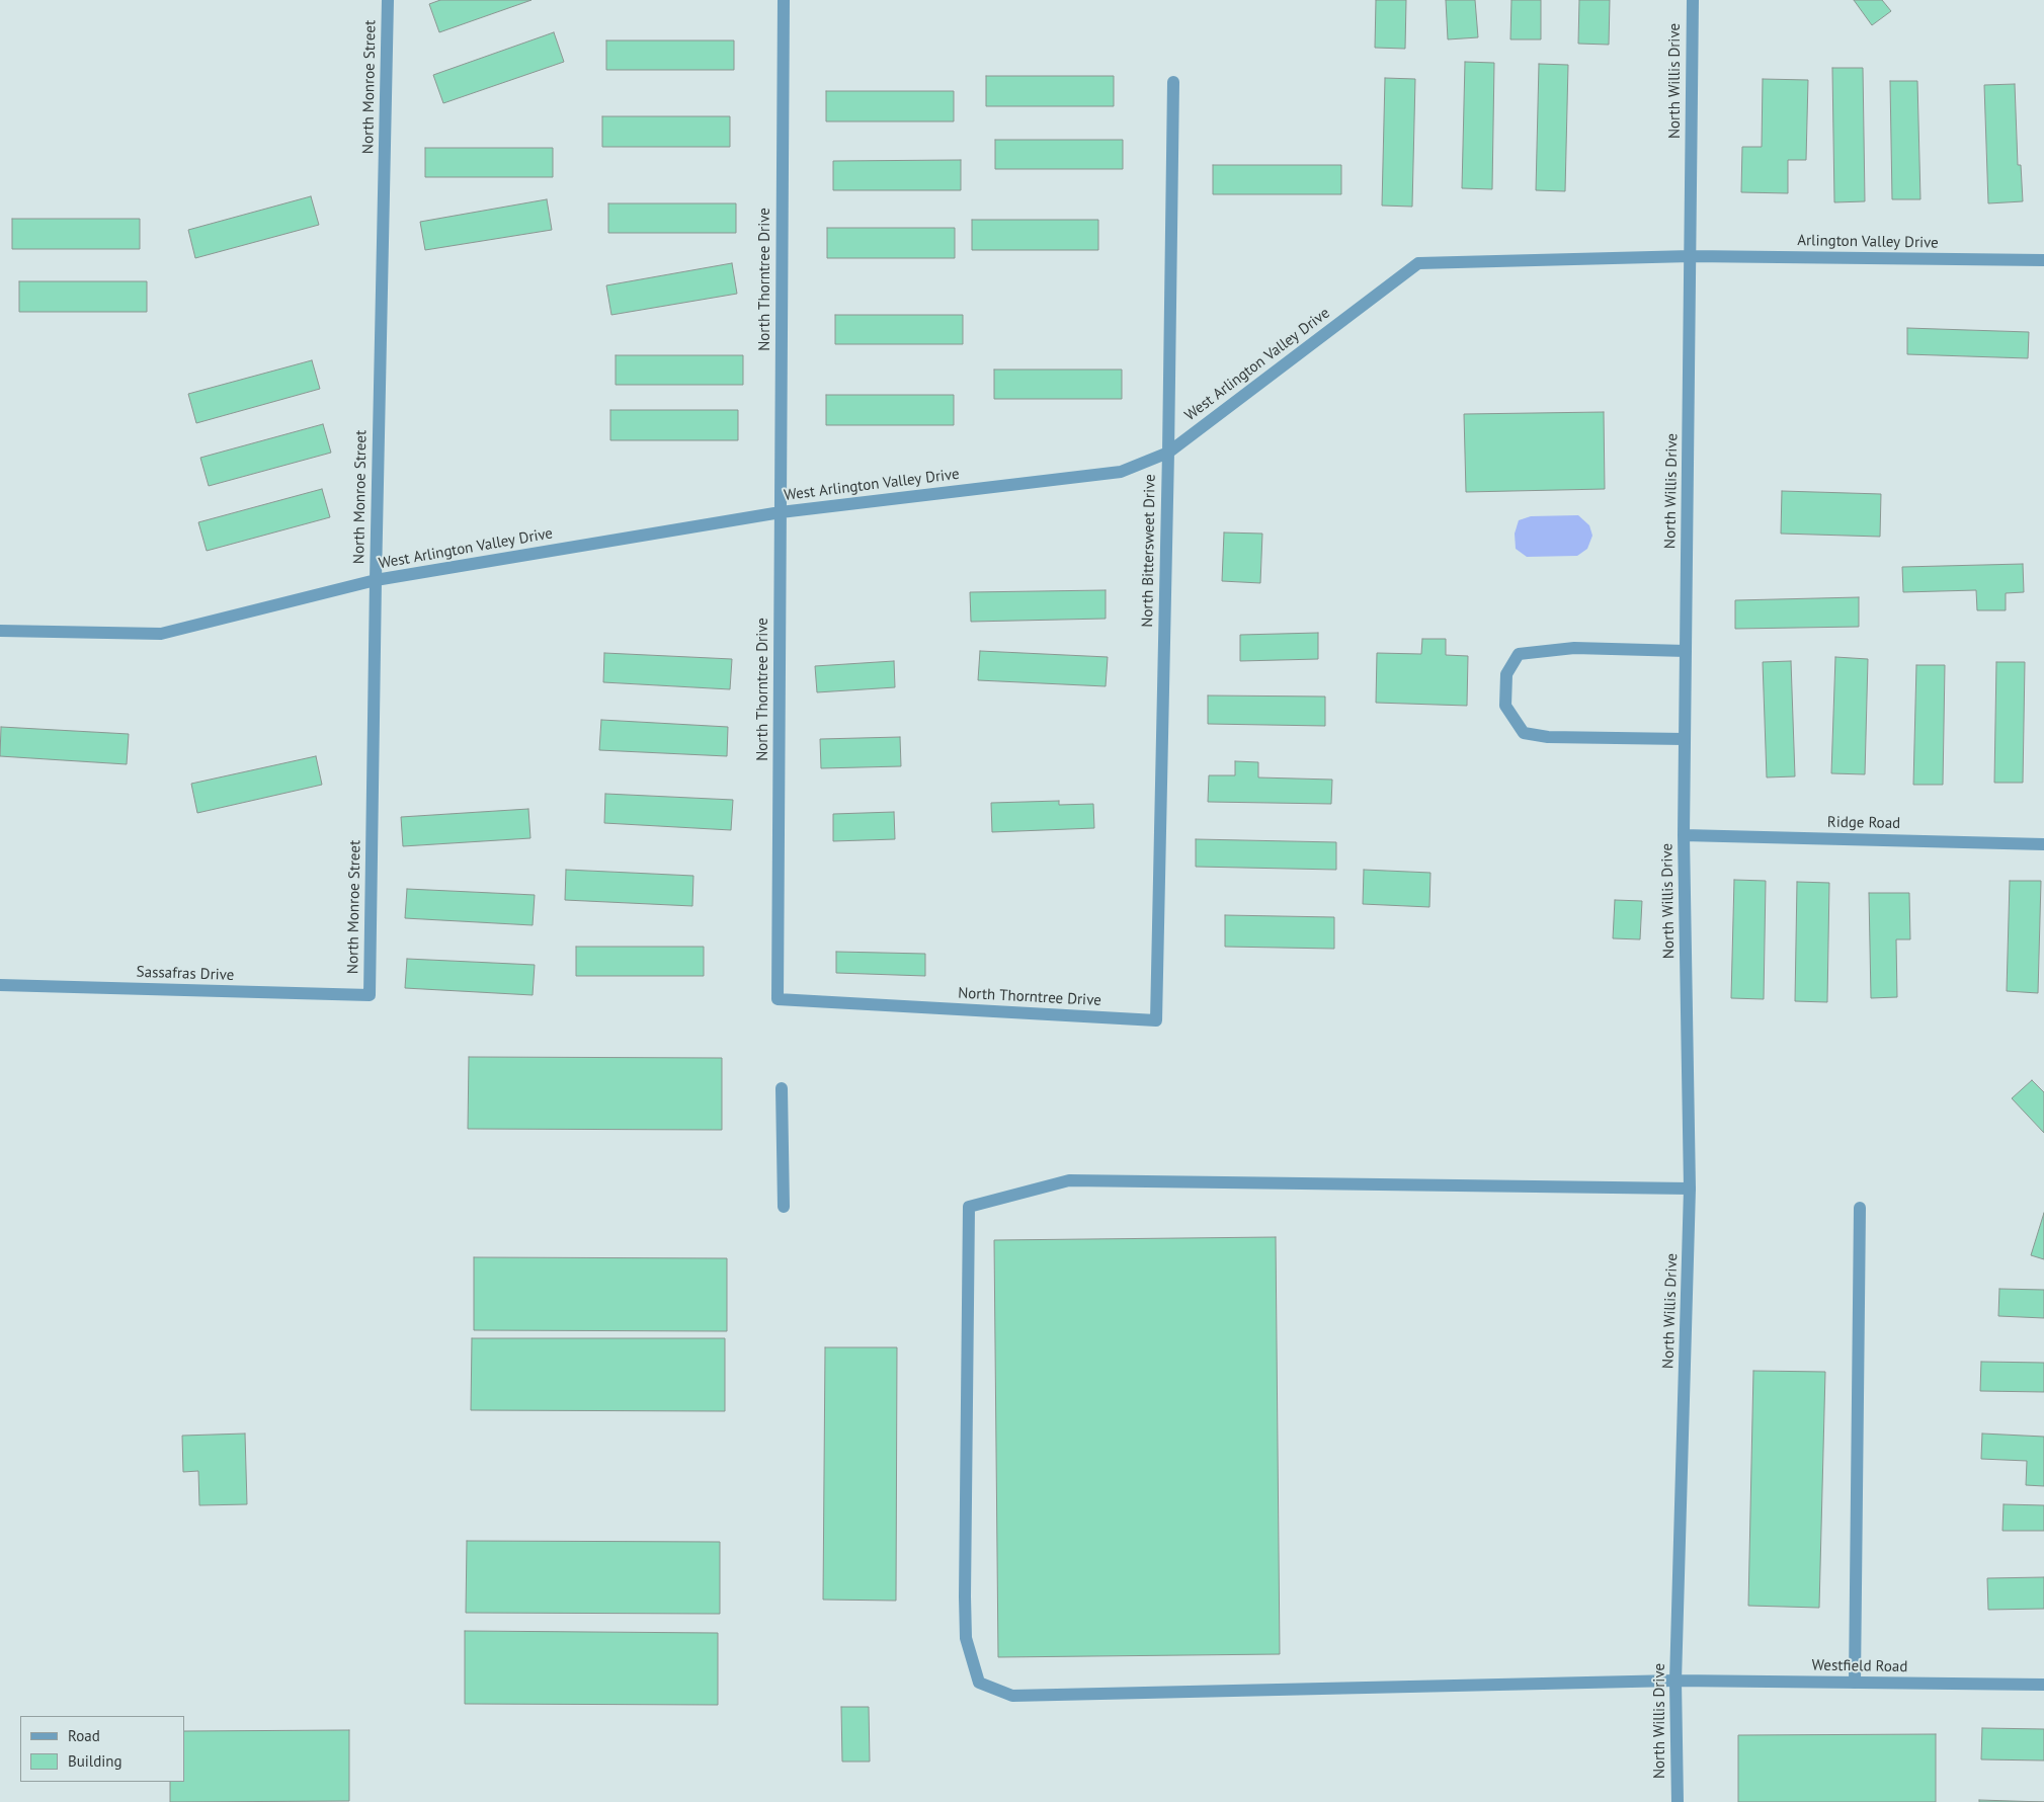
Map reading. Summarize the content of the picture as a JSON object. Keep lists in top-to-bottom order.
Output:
{
  "streets": {
    "street": [
      "North Willis Drive",
      "North Monroe Street",
      "Arlington Valley Drive",
      "North Thorntree Drive",
      "West Arlington Valley Drive",
      "North Bittersweet Drive",
      "Ridge Road",
      "Sassafras Drive",
      "Westfield Road"
    ]
  },
  "crossings": [
    ["North Willis Drive", "Arlington Valley Drive"],
    ["North Willis Drive", "West Arlington Valley Drive"],
    ["North Willis Drive", "Ridge Road"],
    ["North Willis Drive", "Westfield Road"],
    ["North Monroe Street", "West Arlington Valley Drive"],
    ["North Monroe Street", "Sassafras Drive"],
    ["Arlington Valley Drive", "West Arlington Valley Drive"],
    ["North Thorntree Drive", "West Arlington Valley Drive"],
    ["North Thorntree Drive", "North Bittersweet Drive"],
    ["West Arlington Valley Drive", "North Bittersweet Drive"]
  ],
  "legend": ["Road", "Building"]
}
